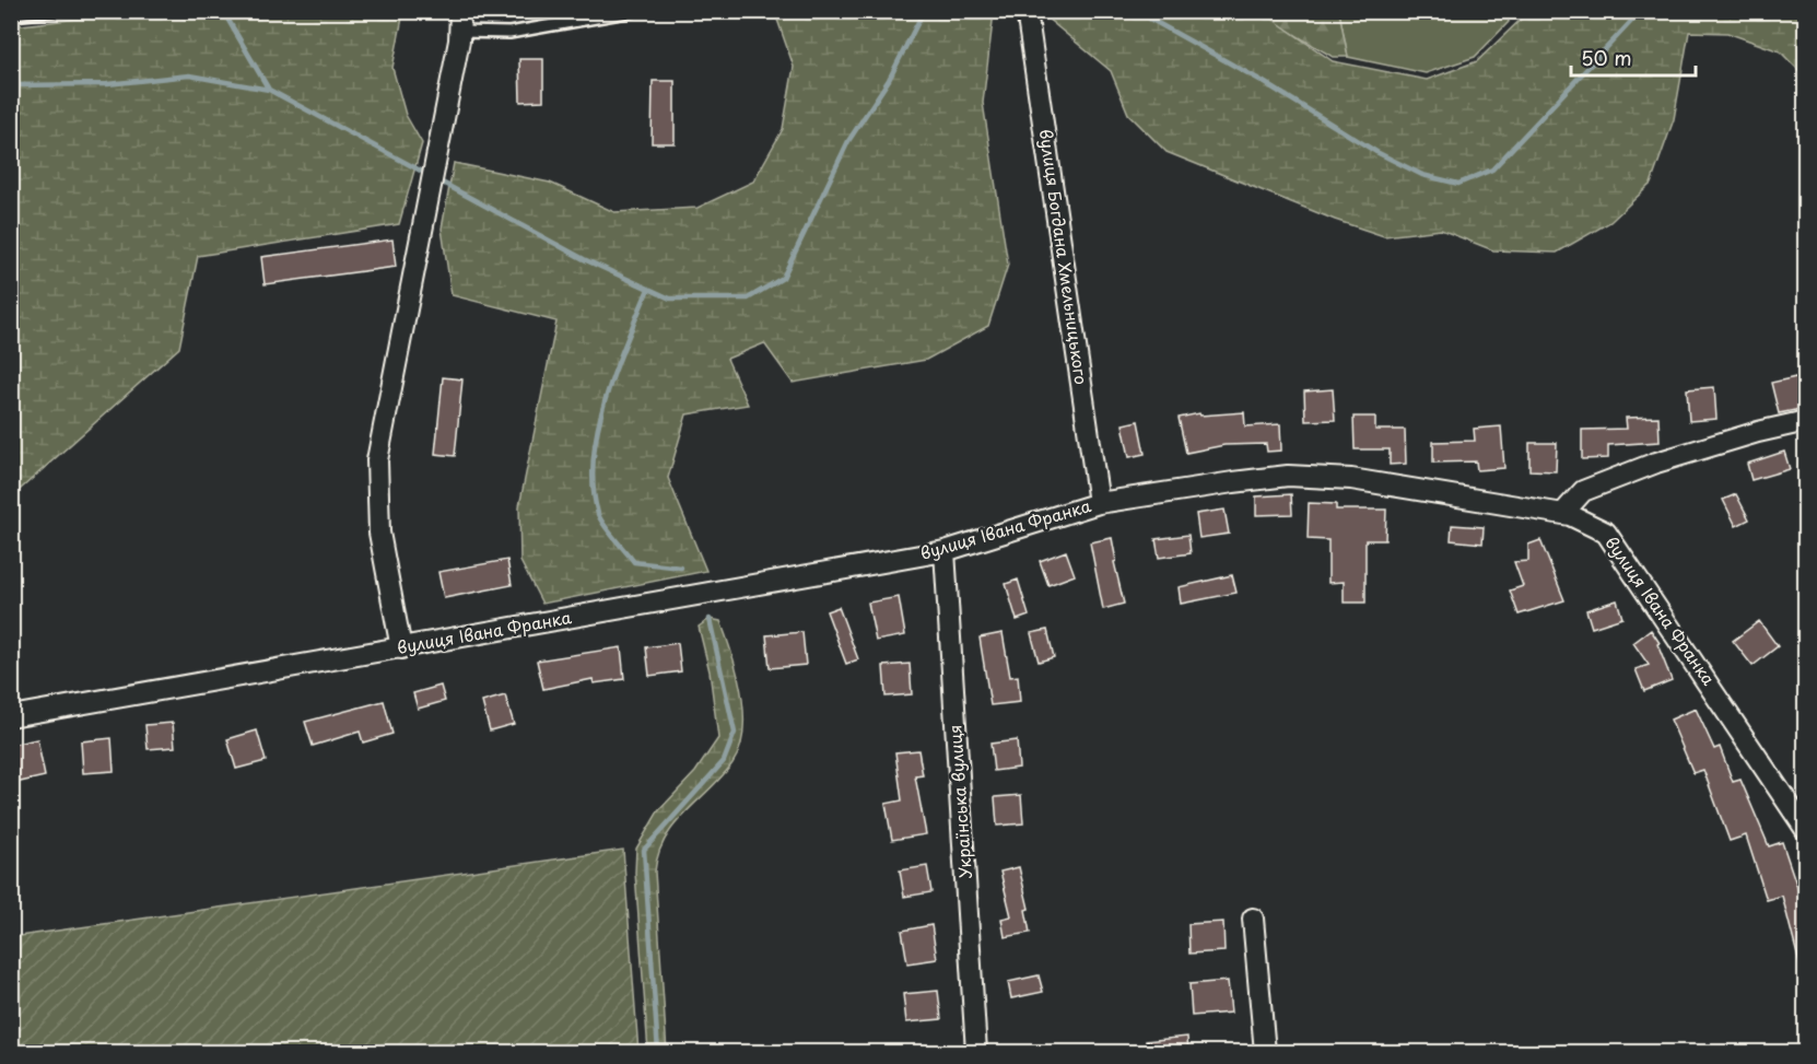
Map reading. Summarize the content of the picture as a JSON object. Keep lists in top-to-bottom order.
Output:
{
  "streets": {
    "street": ["вулиця Богдана Хмельницького", "вулиця Івана Франка", "Українська вулиця"]
  },
  "crossings": [
    ["вулиця Богдана Хмельницького", "вулиця Івана Франка"],
    ["вулиця Івана Франка", "Українська вулиця"]
  ],
  "scale_bar": "50 m"
}
